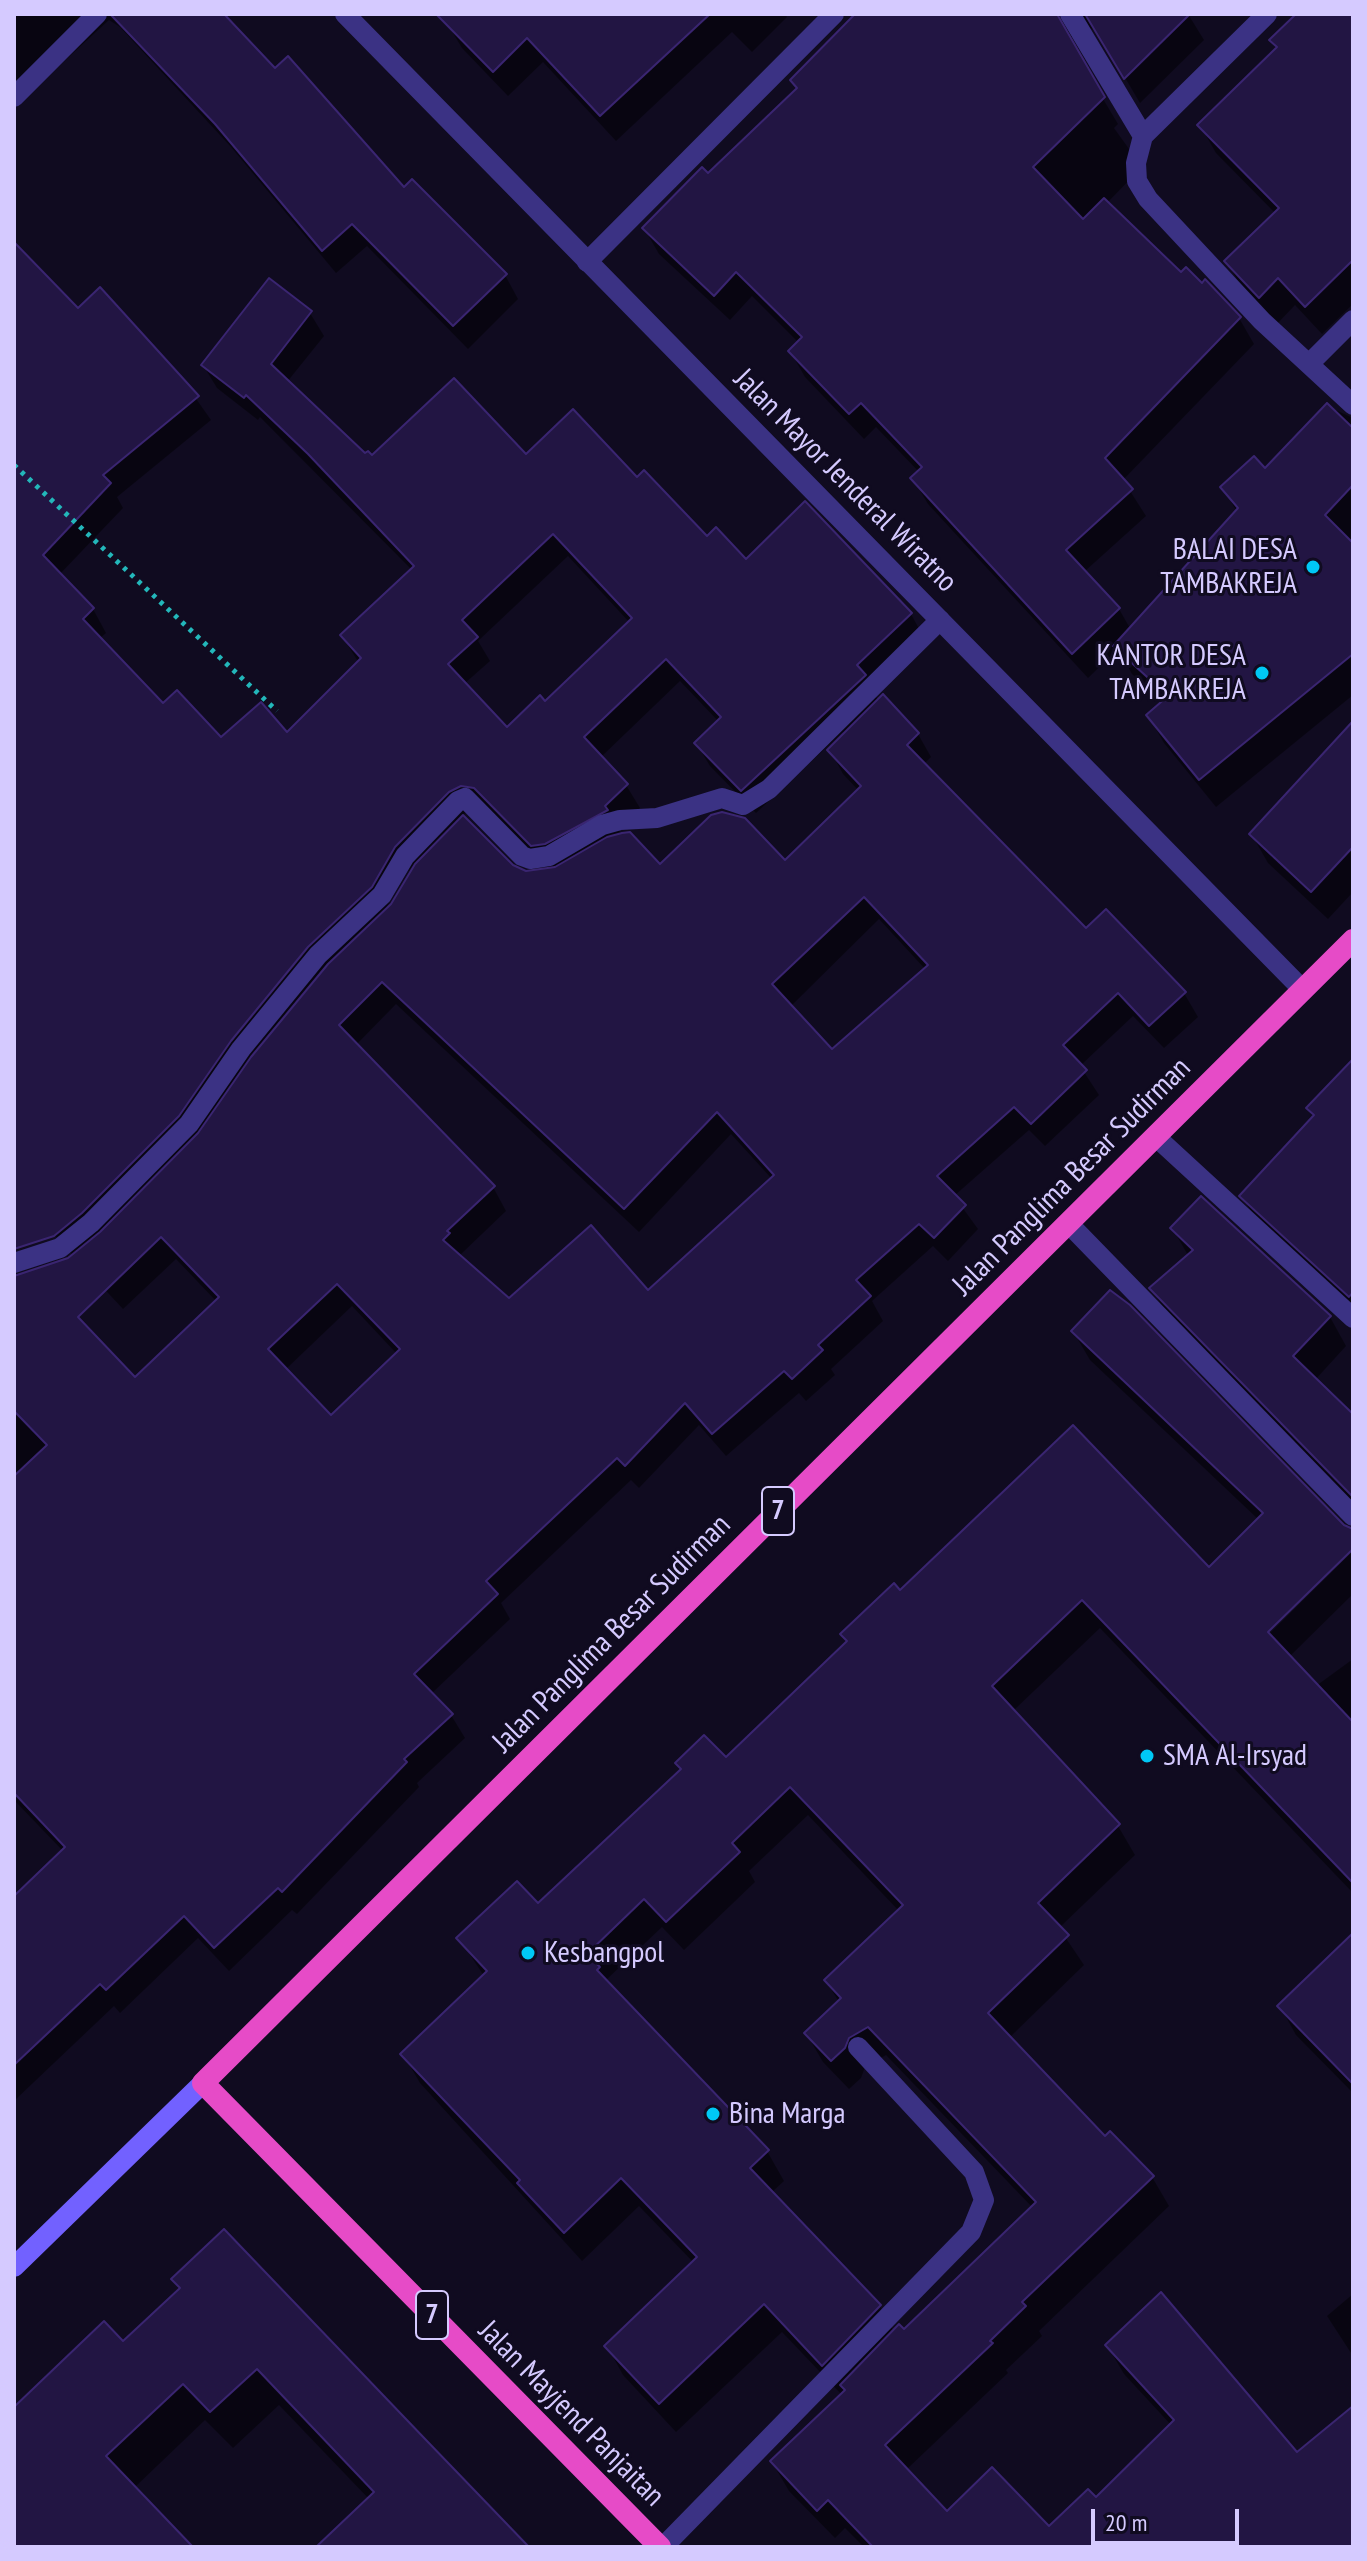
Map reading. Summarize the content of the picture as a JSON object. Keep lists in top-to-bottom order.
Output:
{
  "streets": {
    "highway": ["Jalan Panglima Besar Sudirman", "7", "Jalan Mayjend Panjaitan"],
    "street": ["Jalan Mayor Jenderal Wiratno"]
  },
  "crossings": [
    ["Jalan Mayor Jenderal Wiratno", "Jalan Panglima Besar Sudirman"],
    ["Jalan Panglima Besar Sudirman", "Jalan Mayjend Panjaitan"]
  ],
  "places": [
    "BALAI DESA TAMBAKREJA",
    "KANTOR DESA TAMBAKREJA",
    "SMA Al-Irsyad",
    "Kesbangpol",
    "Bina Marga"
  ],
  "scale_bar": "20 m"
}
